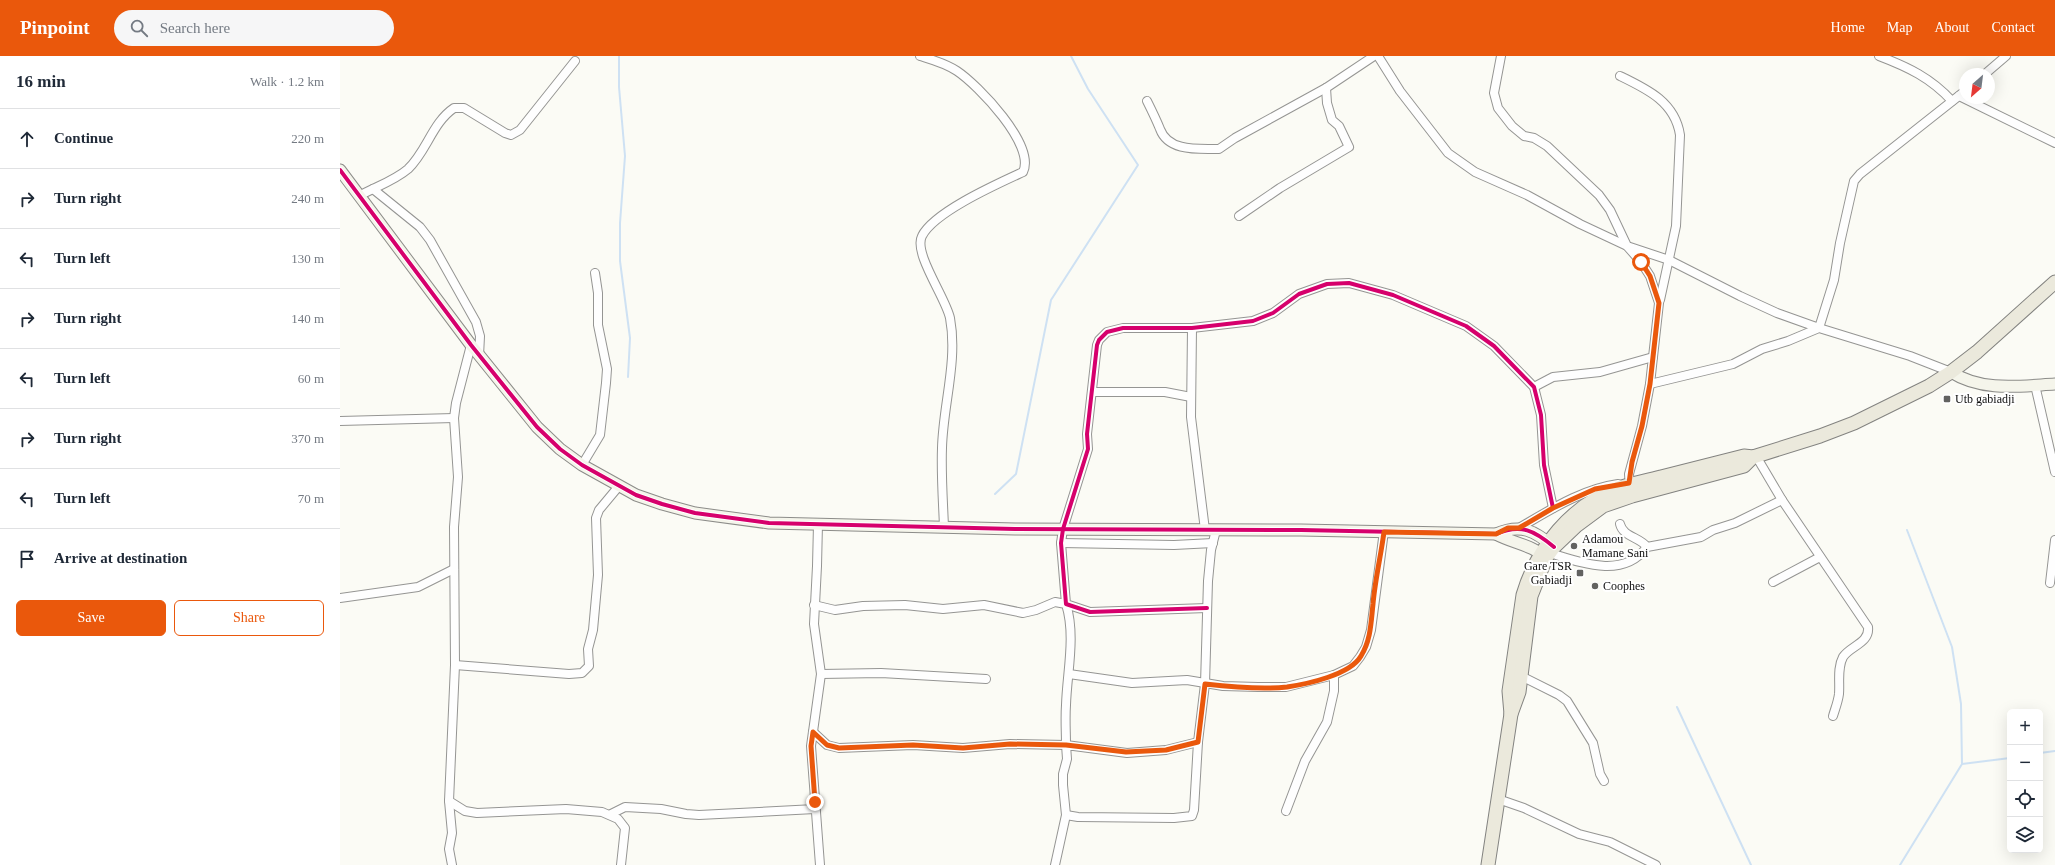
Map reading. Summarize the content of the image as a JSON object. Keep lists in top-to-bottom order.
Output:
{
  "places": {
    "transit": ["Utb gabiadji", "Gare TSR Gabiadji"],
    "other": ["Adamou Mamane Sani", "Coophes"]
  },
  "north": "bottom left",
  "page": {
    "header": "Pinpoint",
    "search": "Search here",
    "nav": [
      "Home",
      "Map",
      "About",
      "Contact"
    ],
    "heading": ["16 min", "Walk · 1.2 km"],
    "list": [
      ["Continue", "220 m"],
      ["Turn right", "240 m"],
      ["Turn left", "130 m"],
      ["Turn right", "140 m"],
      ["Turn left", "60 m"],
      ["Turn right", "370 m"],
      ["Turn left", "70 m"],
      "Arrive at destination"
    ],
    "buttons": ["Save", "Share"],
    "map_buttons": ["+", "−"]
  }
}
